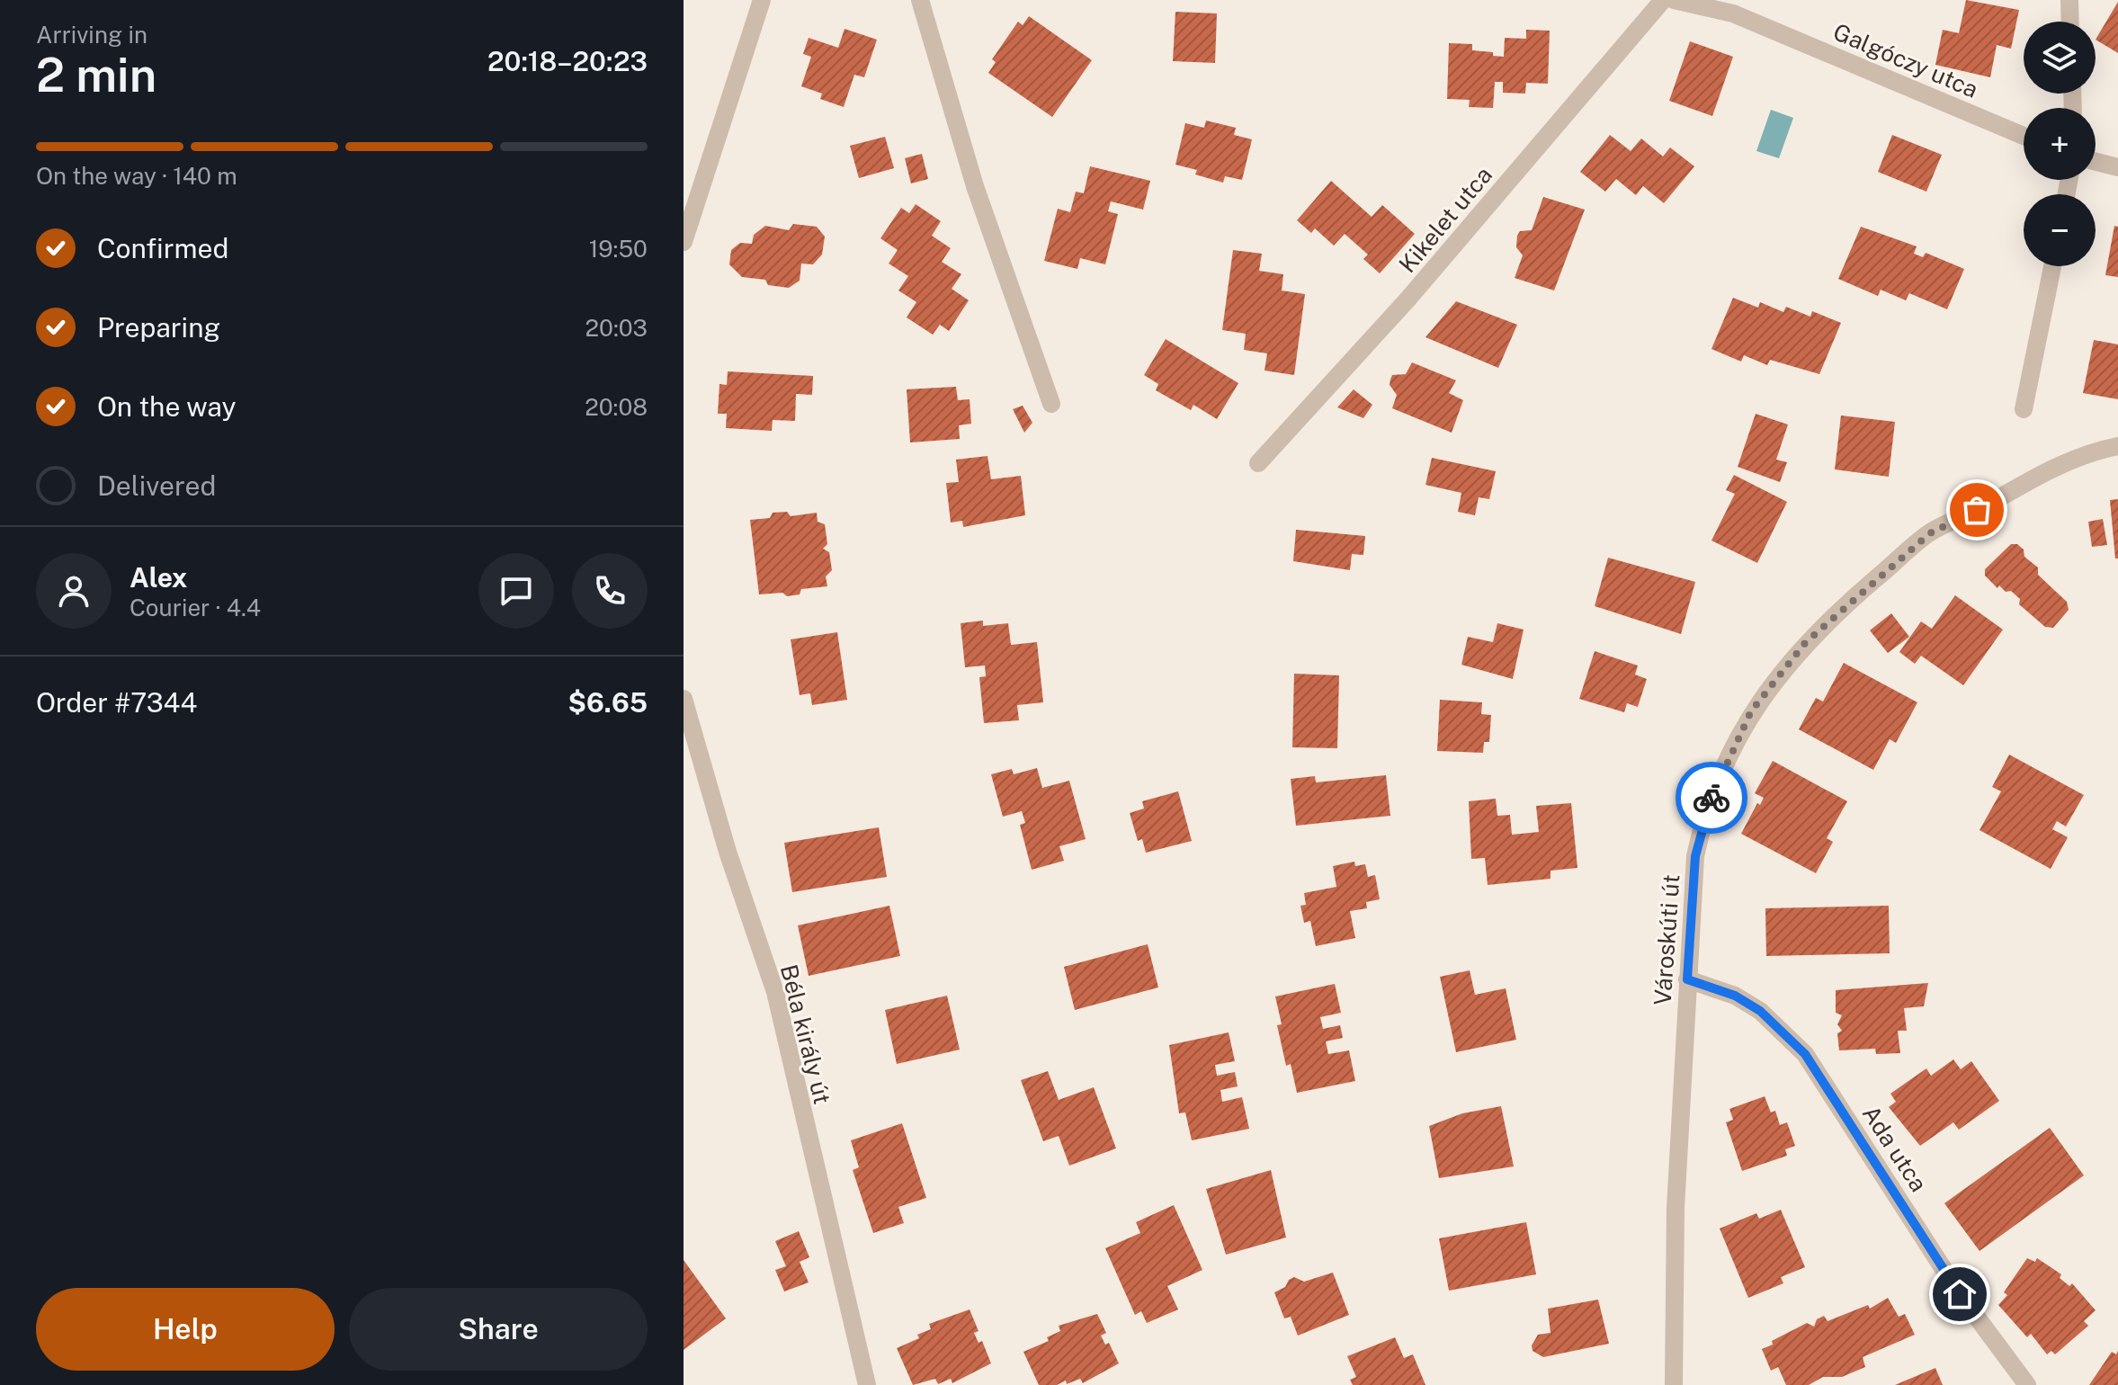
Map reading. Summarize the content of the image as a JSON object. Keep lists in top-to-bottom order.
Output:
{
  "streets": {
    "street": [
      "Galgóczy utca",
      "Kikelet utca",
      "Városkúti út",
      "Béla király út",
      "Ada utca"
    ]
  },
  "crossings": [
    ["Városkúti út", "Ada utca"]
  ],
  "page": {
    "heading": ["2 min", "Arriving in", "20:18–20:23"],
    "panel": [
      "Alex",
      "Courier · 4.4",
      "Order #7344",
      "$6.65"
    ],
    "map_buttons": ["+", "−"],
    "bar": "On the way · 140 m",
    "list": [
      ["Confirmed", "19:50"],
      ["Preparing", "20:03"],
      ["On the way", "20:08"],
      "Delivered"
    ],
    "buttons": ["Help", "Share"]
  }
}
